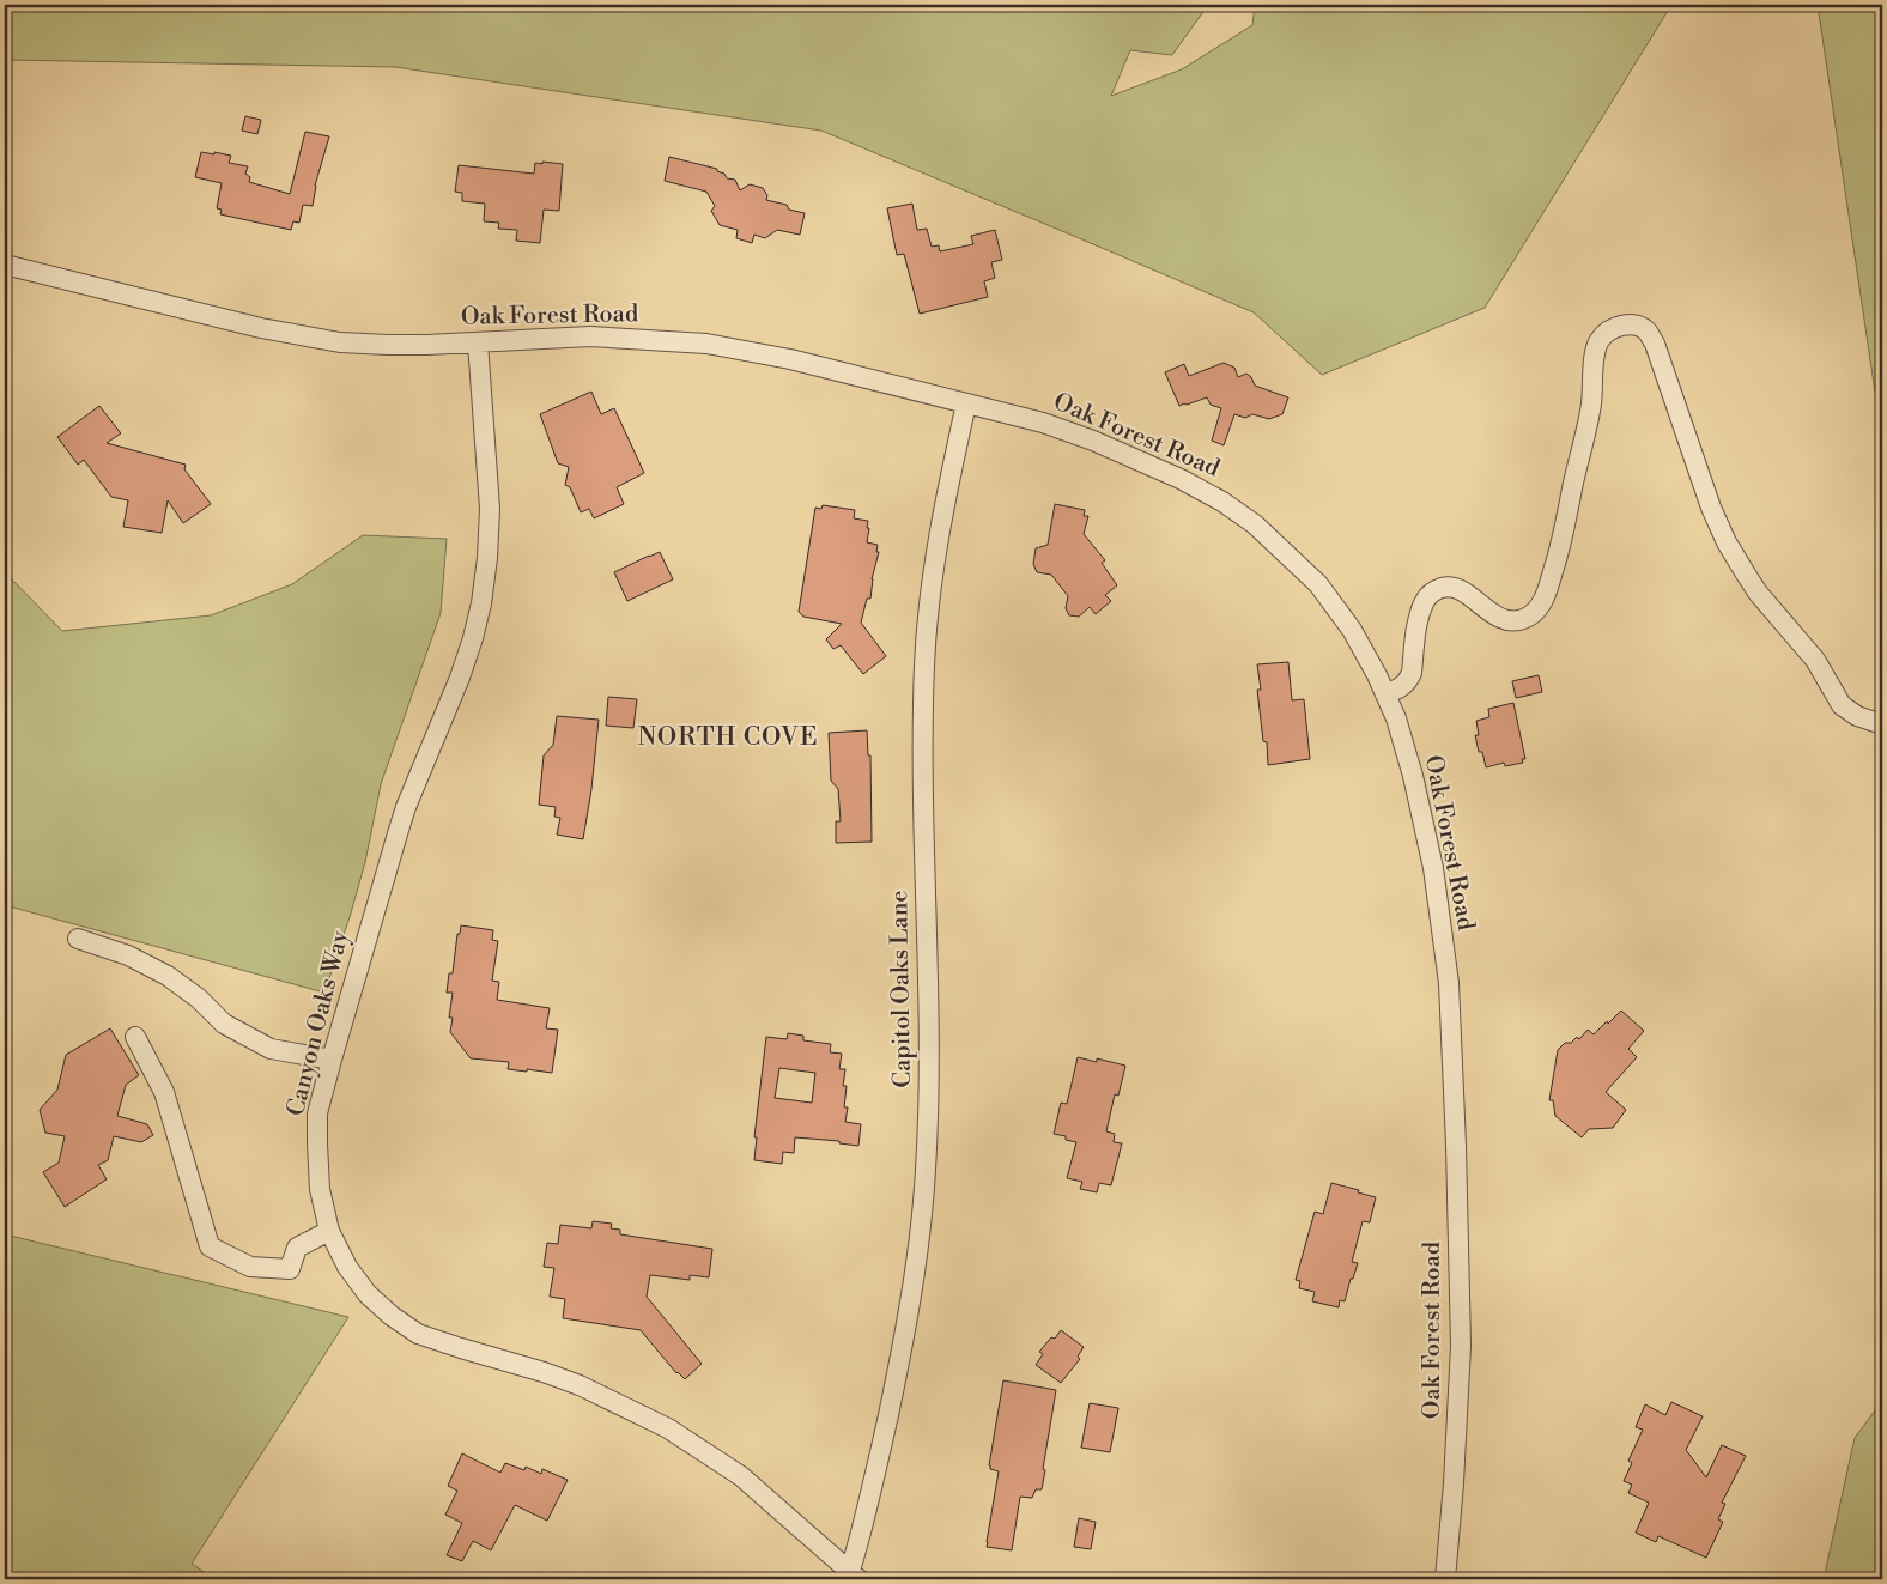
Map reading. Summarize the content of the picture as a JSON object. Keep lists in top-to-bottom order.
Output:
{
  "streets": {
    "street": ["Oak Forest Road", "Capitol Oaks Lane", "Canyon Oaks Way"]
  },
  "crossings": [
    ["Oak Forest Road", "Capitol Oaks Lane"],
    ["Oak Forest Road", "Canyon Oaks Way"],
    ["Capitol Oaks Lane", "Canyon Oaks Way"]
  ],
  "districts": ["NORTH COVE"]
}
